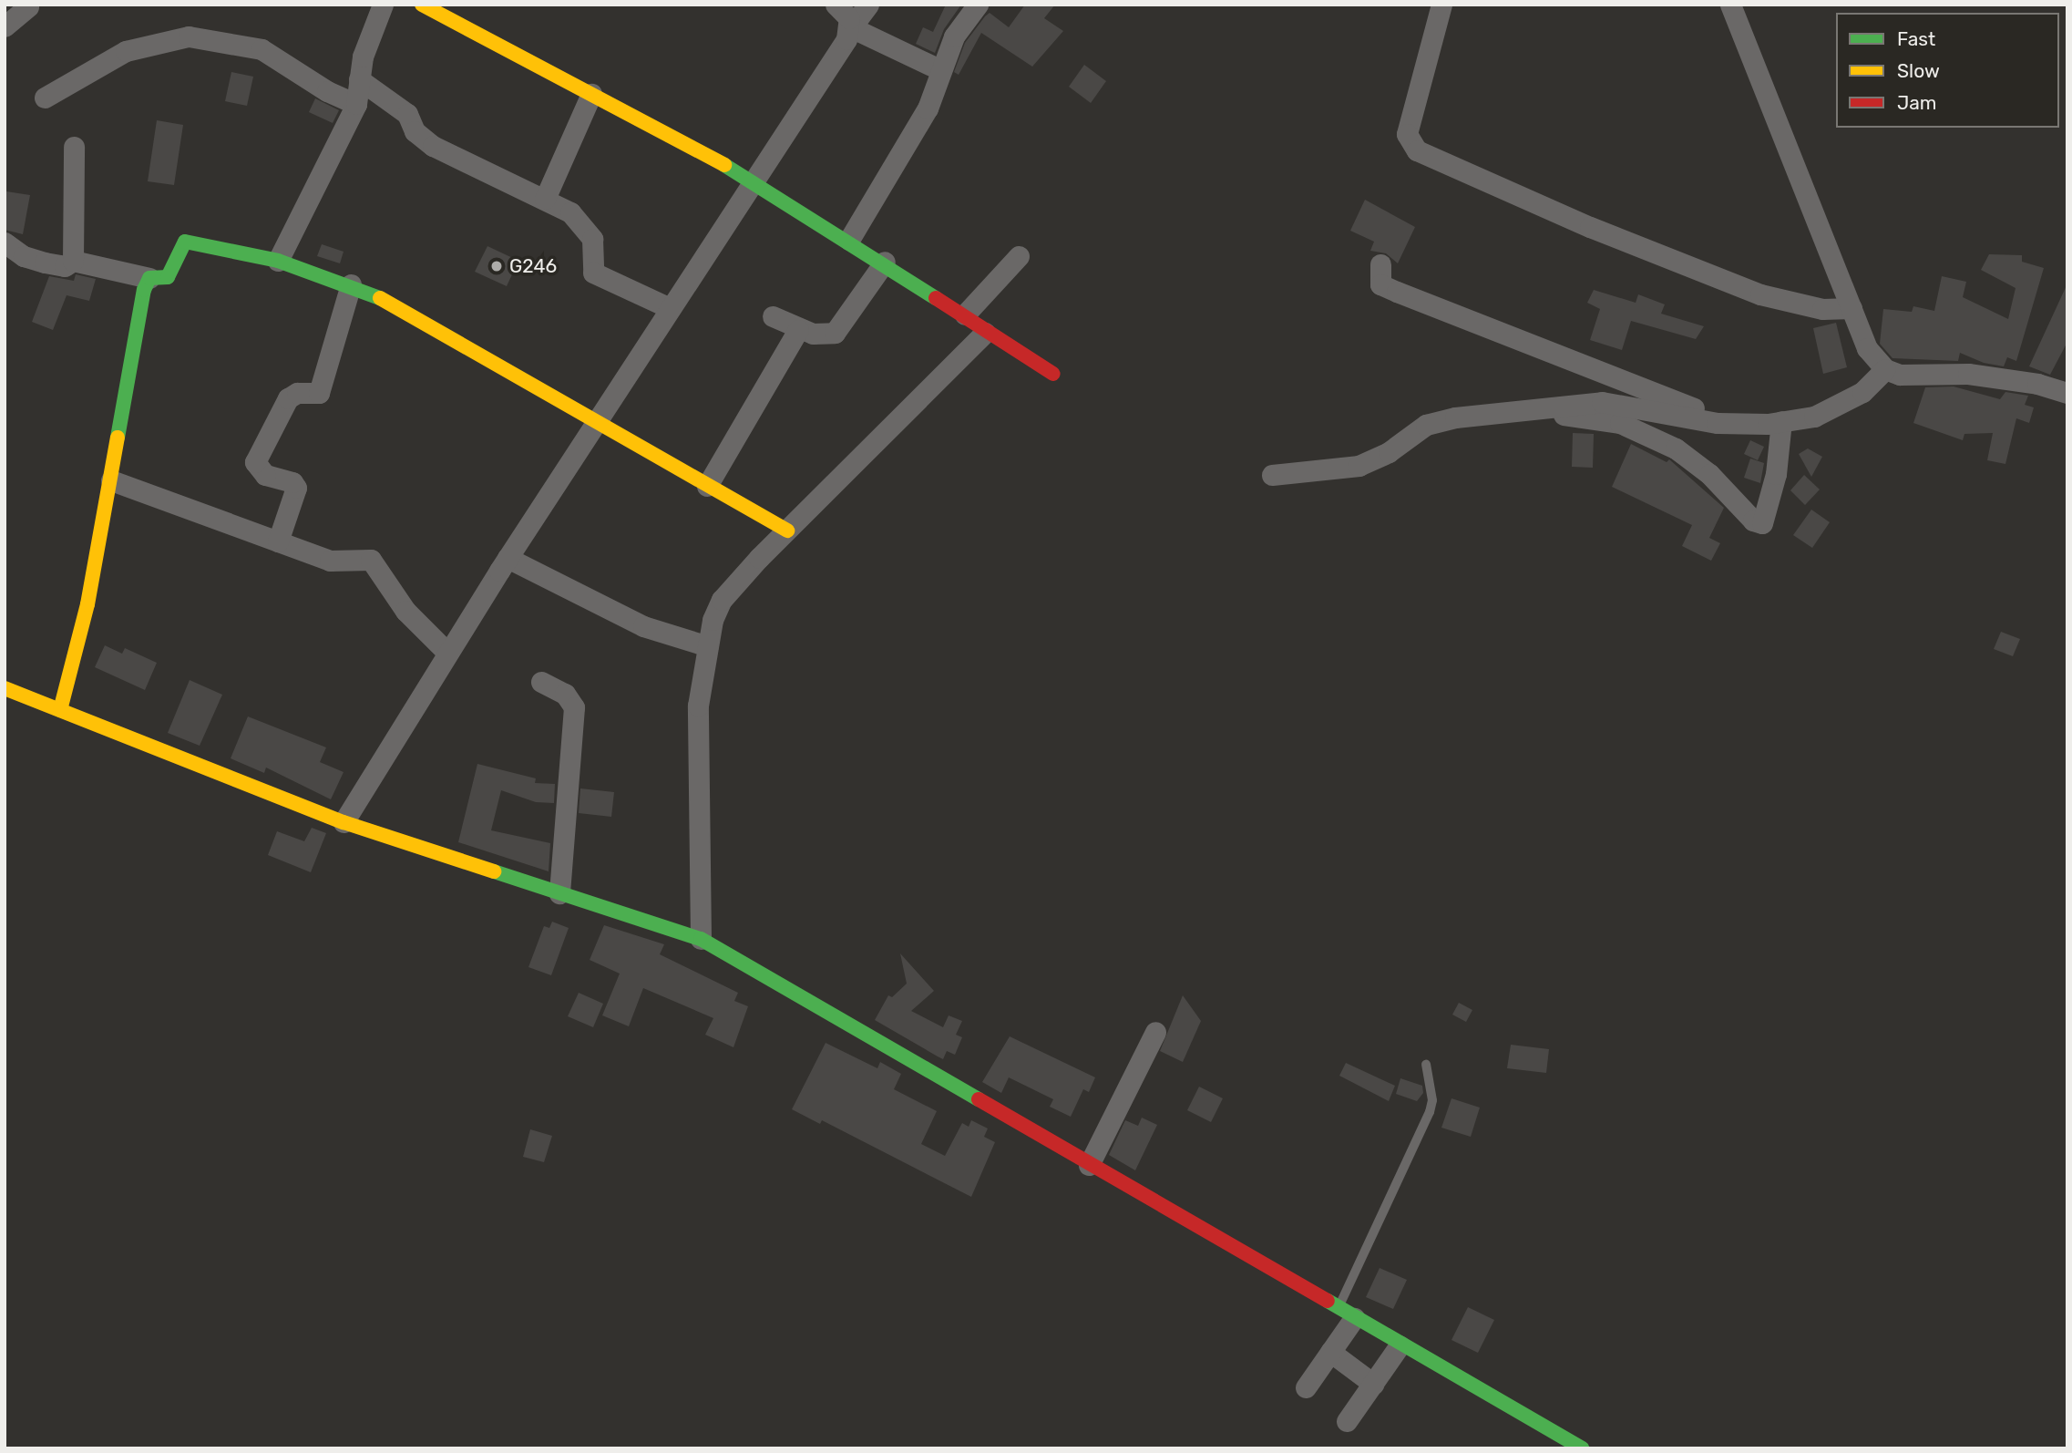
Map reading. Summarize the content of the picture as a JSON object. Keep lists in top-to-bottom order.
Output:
{
  "places": ["G246"],
  "legend": ["Fast", "Slow", "Jam"]
}
